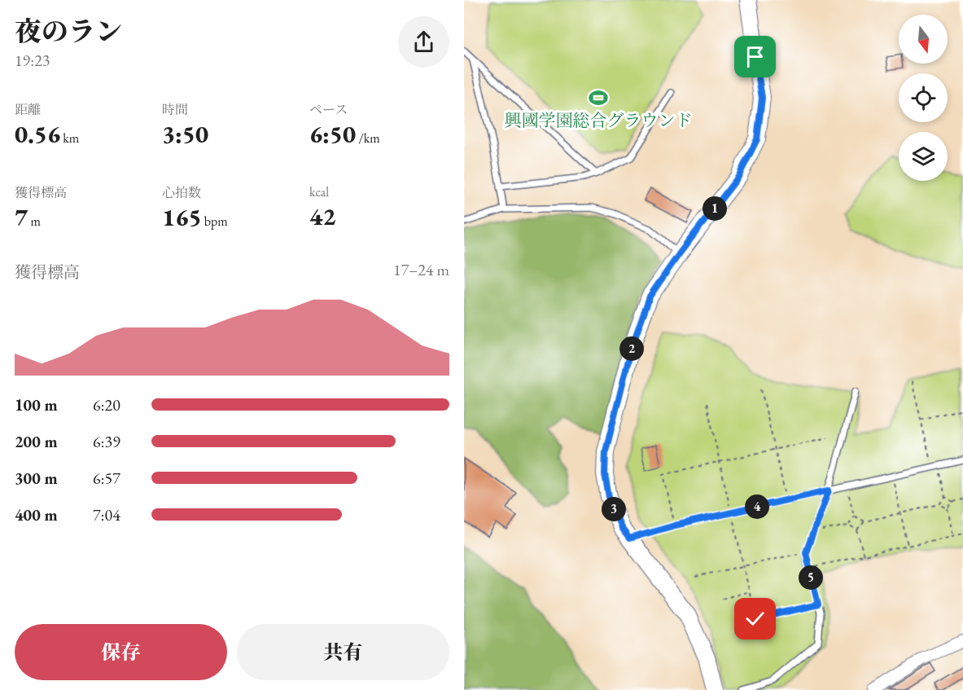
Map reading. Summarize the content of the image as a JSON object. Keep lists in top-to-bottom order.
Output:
{
  "places": {
    "sports": ["興國学園総合グラウンド"]
  },
  "north": "bottom",
  "page": {
    "heading": ["夜のラン", "19:23"],
    "stats": [
      ["距離", "0.56 km"],
      ["時間", "3:50"],
      ["ペース", "6:50 /km"],
      ["獲得標高", "7 m"],
      ["心拍数", "165 bpm"],
      ["kcal", "42"]
    ],
    "pins": [
      "1",
      "2",
      "4",
      "3",
      "5"
    ],
    "chart": ["獲得標高", "17–24 m"],
    "list": [
      {
        "name": "100 m",
        "note": "6:20"
      },
      {
        "name": "200 m",
        "note": "6:39"
      },
      {
        "name": "300 m",
        "note": "6:57"
      },
      {
        "name": "400 m",
        "note": "7:04"
      }
    ],
    "buttons": ["保存", "共有"]
  }
}
